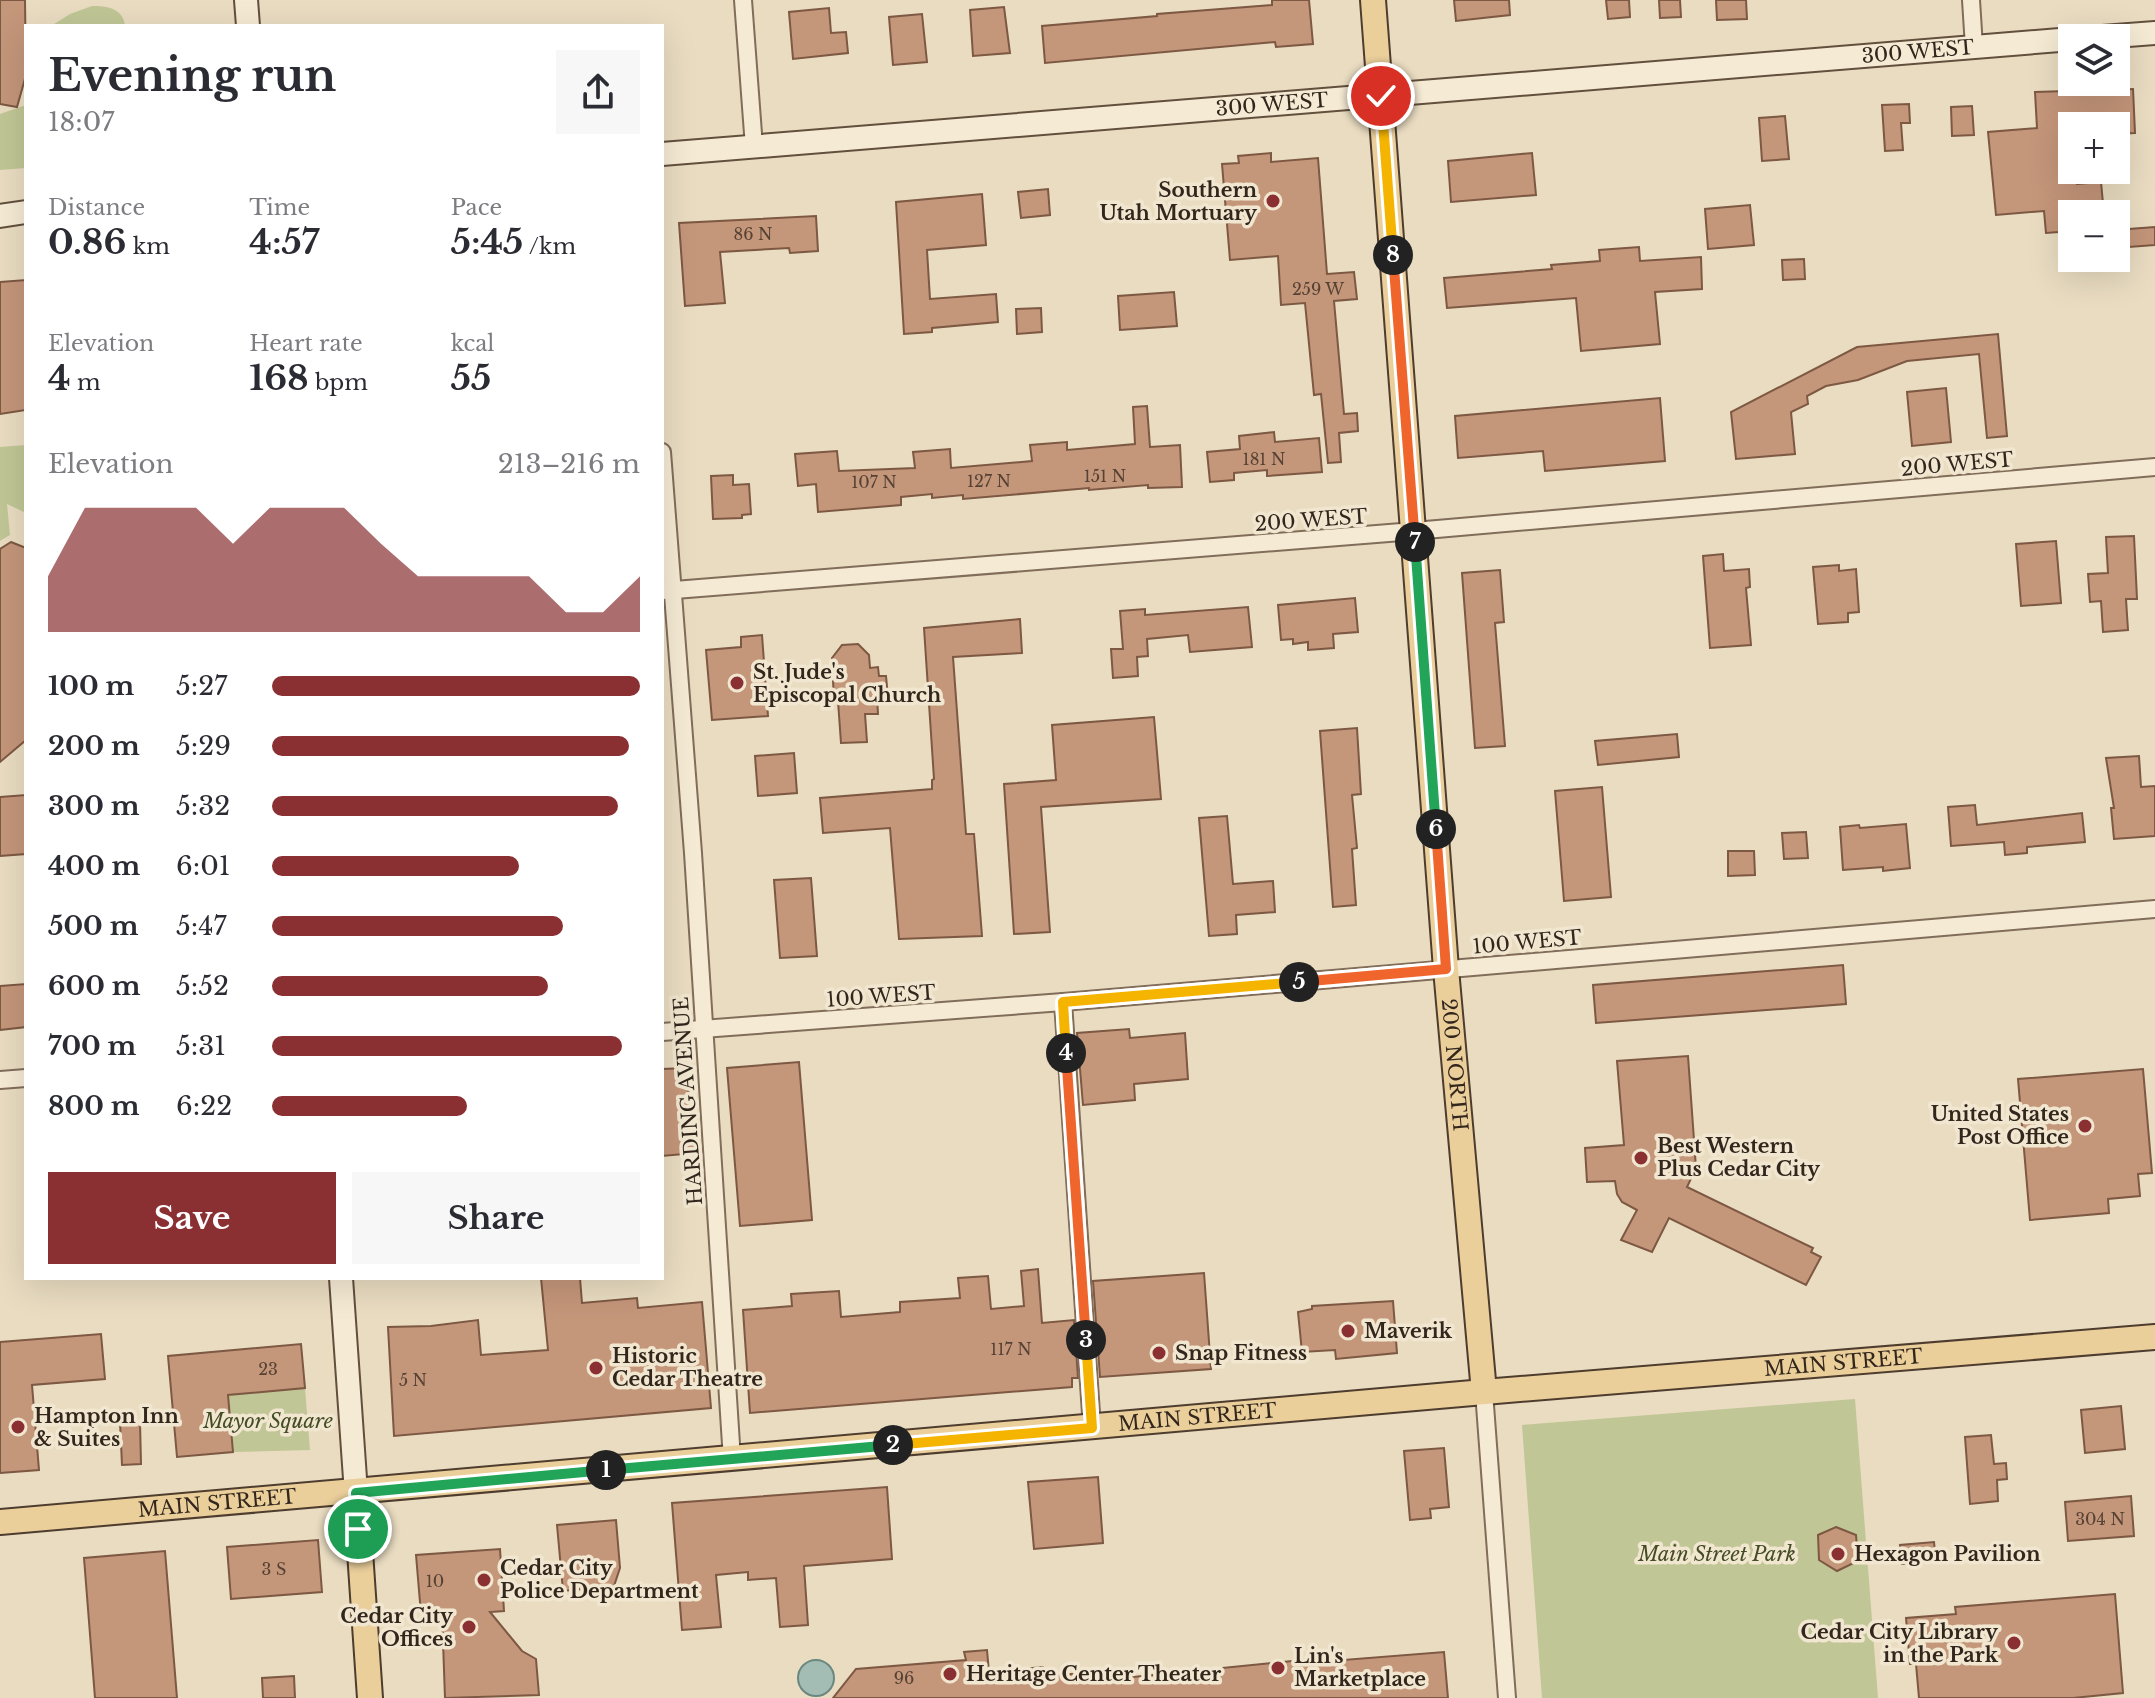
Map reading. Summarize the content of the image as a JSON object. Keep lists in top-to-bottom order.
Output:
{
  "streets": {
    "main road": ["200 NORTH", "MAIN STREET"],
    "street": [
      "300 WEST",
      "200 WEST",
      "100 WEST",
      "HARDING AVENUE"
    ]
  },
  "crossings": [
    ["300 WEST", "200 NORTH"],
    ["200 WEST", "200 NORTH"],
    ["200 WEST", "HARDING AVENUE"],
    ["100 WEST", "200 NORTH"],
    ["100 WEST", "HARDING AVENUE"],
    ["200 NORTH", "MAIN STREET"],
    ["HARDING AVENUE", "MAIN STREET"]
  ],
  "parks": ["Mayor Square", "Main Street Park"],
  "places": [
    "Southern Utah Mortuary",
    "St. Jude's Episcopal Church",
    "United States Post Office",
    "Best Western Plus Cedar City",
    "Maverik",
    "Snap Fitness",
    "Historic Cedar Theatre",
    "Hampton Inn & Suites",
    "Hexagon Pavilion",
    "Cedar City Police Department",
    "Cedar City Offices",
    "Cedar City Library in the Park",
    "Lin's Marketplace",
    "Heritage Center Theater"
  ],
  "house_numbers": [
    "86 N",
    "259 W",
    "181 N",
    "151 N",
    "127 N",
    "107 N",
    "117 N",
    "23",
    "5 N",
    "304 N",
    "3 S",
    "10",
    "96"
  ],
  "page": {
    "map_buttons": ["+", "−"],
    "heading": ["Evening run", "18:07"],
    "stats": [
      ["Distance", "0.86 km"],
      ["Time", "4:57"],
      ["Pace", "5:45 /km"],
      ["Elevation", "4 m"],
      ["Heart rate", "168 bpm"],
      ["kcal", "55"]
    ],
    "pins": [
      "8",
      "7",
      "6",
      "5",
      "4",
      "3",
      "2",
      "1"
    ],
    "chart": ["Elevation", "213–216 m"],
    "list": [
      {
        "name": "100 m",
        "note": "5:27"
      },
      {
        "name": "200 m",
        "note": "5:29"
      },
      {
        "name": "300 m",
        "note": "5:32"
      },
      {
        "name": "400 m",
        "note": "6:01"
      },
      {
        "name": "500 m",
        "note": "5:47"
      },
      {
        "name": "600 m",
        "note": "5:52"
      },
      {
        "name": "700 m",
        "note": "5:31"
      },
      {
        "name": "800 m",
        "note": "6:22"
      }
    ],
    "buttons": ["Save", "Share"]
  }
}
